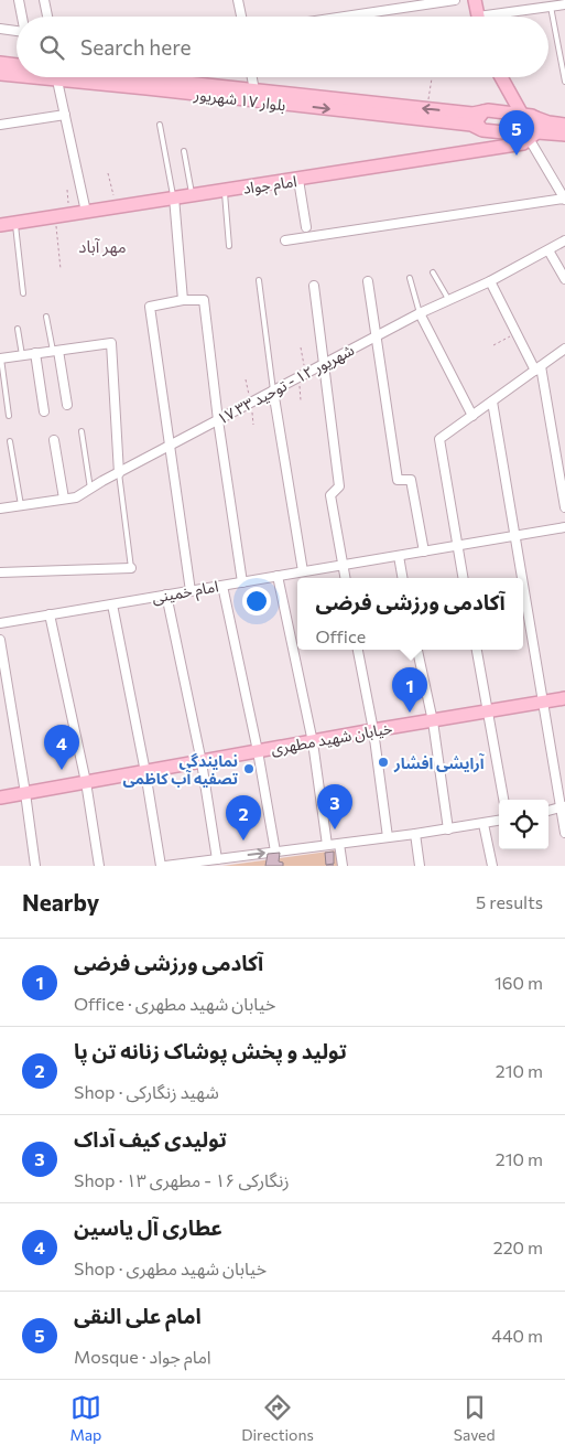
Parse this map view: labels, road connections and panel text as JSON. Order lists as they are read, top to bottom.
{
  "streets": {
    "main road": ["بلوار ۱۷ شهریور", "امام جواد", "خیابان شهید مطهری"],
    "street": ["۱۷ شهریور ۱۲ - توحید ۳۳", "امام خمینی"]
  },
  "crossings": [
    ["بلوار ۱۷ شهریور", "امام جواد"]
  ],
  "districts": ["مهر آباد"],
  "places": ["آرایشی افشار", "نمایندگی تصفیه آب کاظمی"],
  "page": {
    "search": "Search here",
    "pins": [
      "5",
      "1",
      "4",
      "3",
      "2"
    ],
    "popup": ["آکادمی ورزشی فرضی", "Office"],
    "heading": ["Nearby", "5 results"],
    "list": [
      {
        "mark": "1",
        "name": "آکادمی ورزشی فرضی",
        "note": "Office · خیابان شهید مطهری",
        "value": "160 m"
      },
      {
        "mark": "2",
        "name": "تولید و پخش پوشاک زنانه تن پا",
        "note": "Shop · شهید زنگارکی",
        "value": "210 m"
      },
      {
        "mark": "3",
        "name": "تولیدی کیف آداک",
        "note": "Shop · زنگارکی ۱۶ - مطهری ۱۳",
        "value": "210 m"
      },
      {
        "mark": "4",
        "name": "عطاری آل یاسین",
        "note": "Shop · خیابان شهید مطهری",
        "value": "220 m"
      },
      {
        "mark": "5",
        "name": "امام علی النقی",
        "note": "Mosque · امام جواد",
        "value": "440 m"
      }
    ],
    "nav": ["Map", "Directions", "Saved"]
  }
}
